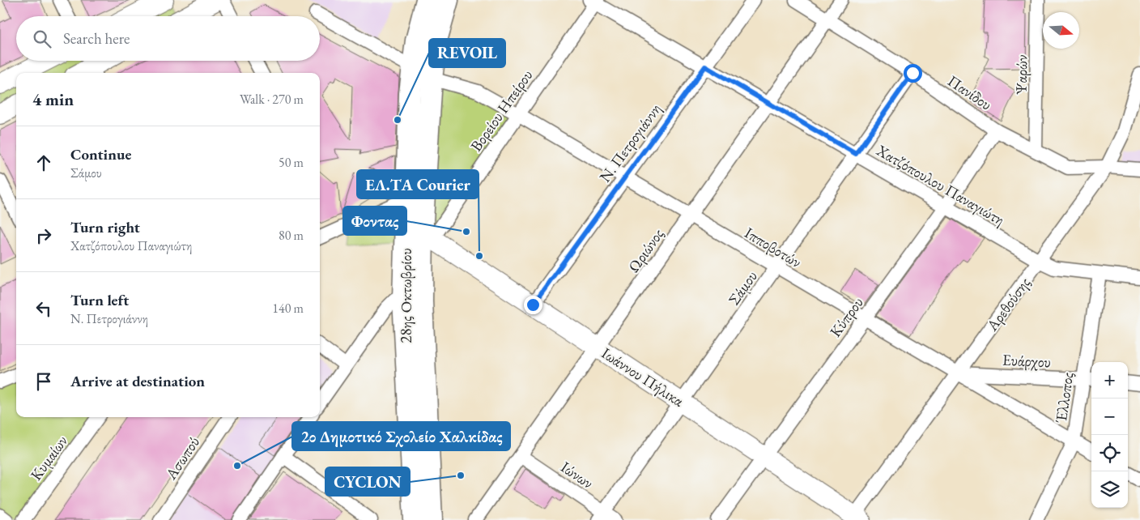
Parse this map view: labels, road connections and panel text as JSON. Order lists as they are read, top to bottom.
{
  "streets": {
    "main road": ["28ης Οκτωβρίου"],
    "street": [
      "Ψαρών",
      "Πανίδου",
      "Βορείου Ηπείρου",
      "Ν. Πετρογιάννη",
      "Χατζόπουλου Παναγιώτη",
      "Ιπποβοτών",
      "Ωριώνος",
      "Σάμου",
      "Αρεθούσης",
      "Κύπρου",
      "Ευάρχου",
      "Ιωάννου Πήλικα",
      "Έλλοπος",
      "Κυμαίων",
      "Ασωπού",
      "Ιώνων"
    ]
  },
  "crossings": [
    ["Ψαρών", "Πανίδου"],
    ["Πανίδου", "Ωριώνος"],
    ["Πανίδου", "Σάμου"],
    ["Πανίδου", "Αρεθούσης"],
    ["Πανίδου", "Κύπρου"],
    ["Βορείου Ηπείρου", "Χατζόπουλου Παναγιώτη"],
    ["Βορείου Ηπείρου", "Ιπποβοτών"],
    ["Βορείου Ηπείρου", "28ης Οκτωβρίου"],
    ["Βορείου Ηπείρου", "Ιωάννου Πήλικα"],
    ["Ν. Πετρογιάννη", "Χατζόπουλου Παναγιώτη"],
    ["Ν. Πετρογιάννη", "Ιπποβοτών"],
    ["Ν. Πετρογιάννη", "Ιωάννου Πήλικα"],
    ["Χατζόπουλου Παναγιώτη", "Ωριώνος"],
    ["Χατζόπουλου Παναγιώτη", "Σάμου"],
    ["Χατζόπουλου Παναγιώτη", "Αρεθούσης"],
    ["Χατζόπουλου Παναγιώτη", "Κύπρου"],
    ["Χατζόπουλου Παναγιώτη", "Έλλοπος"],
    ["Ιπποβοτών", "Ωριώνος"],
    ["Ιπποβοτών", "Σάμου"],
    ["Ιπποβοτών", "28ης Οκτωβρίου"],
    ["Ιπποβοτών", "Αρεθούσης"],
    ["Ιπποβοτών", "Κύπρου"],
    ["Ιπποβοτών", "Ευάρχου"],
    ["Ιπποβοτών", "Έλλοπος"],
    ["Ωριώνος", "Ιωάννου Πήλικα"],
    ["Ωριώνος", "Ιώνων"],
    ["Σάμου", "Ιωάννου Πήλικα"],
    ["Σάμου", "Ιώνων"],
    ["28ης Οκτωβρίου", "Ιωάννου Πήλικα"],
    ["Αρεθούσης", "Ευάρχου"],
    ["Αρεθούσης", "Ιωάννου Πήλικα"],
    ["Κύπρου", "Ιωάννου Πήλικα"],
    ["Ευάρχου", "Έλλοπος"]
  ],
  "places": [
    "REVOIL",
    "Φοντας",
    "ΕΛ.ΤΑ Courier",
    "2ο Δημοτικό Σχολείο Χαλκίδας",
    "CYCLON"
  ],
  "north": "right",
  "page": {
    "search": "Search here",
    "heading": ["4 min", "Walk · 270 m"],
    "list": [
      ["Continue", "Σάμου", "50 m"],
      ["Turn right", "Χατζόπουλου Παναγιώτη", "80 m"],
      ["Turn left", "Ν. Πετρογιάννη", "140 m"],
      "Arrive at destination"
    ],
    "map_buttons": ["+", "−"]
  }
}
